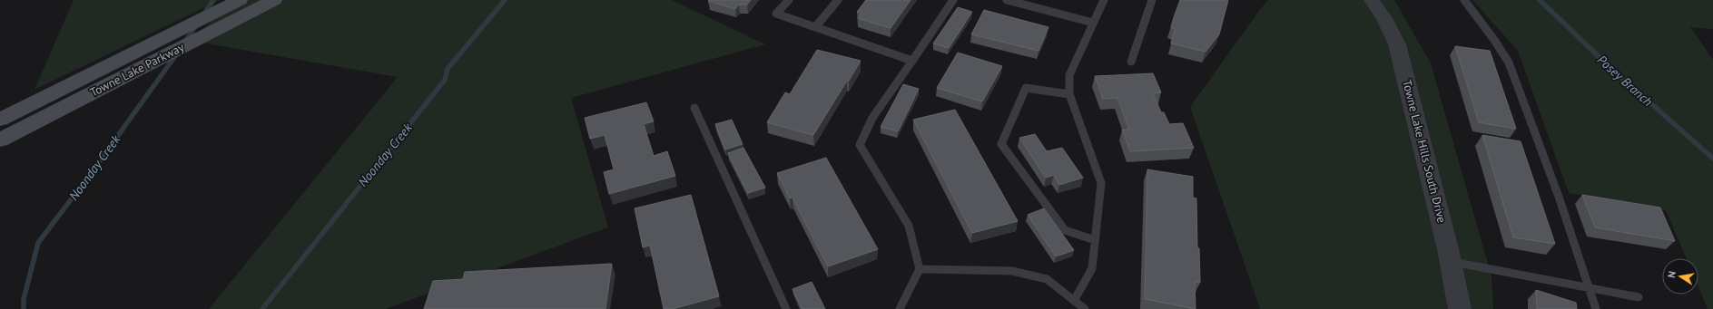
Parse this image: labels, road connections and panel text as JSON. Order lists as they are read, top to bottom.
{
  "streets": {
    "main road": ["Towne Lake Parkway"],
    "street": ["Towne Lake Hills South Drive"]
  },
  "water": ["Posey Branch", "Noonday Creek"],
  "north": "left"
}
